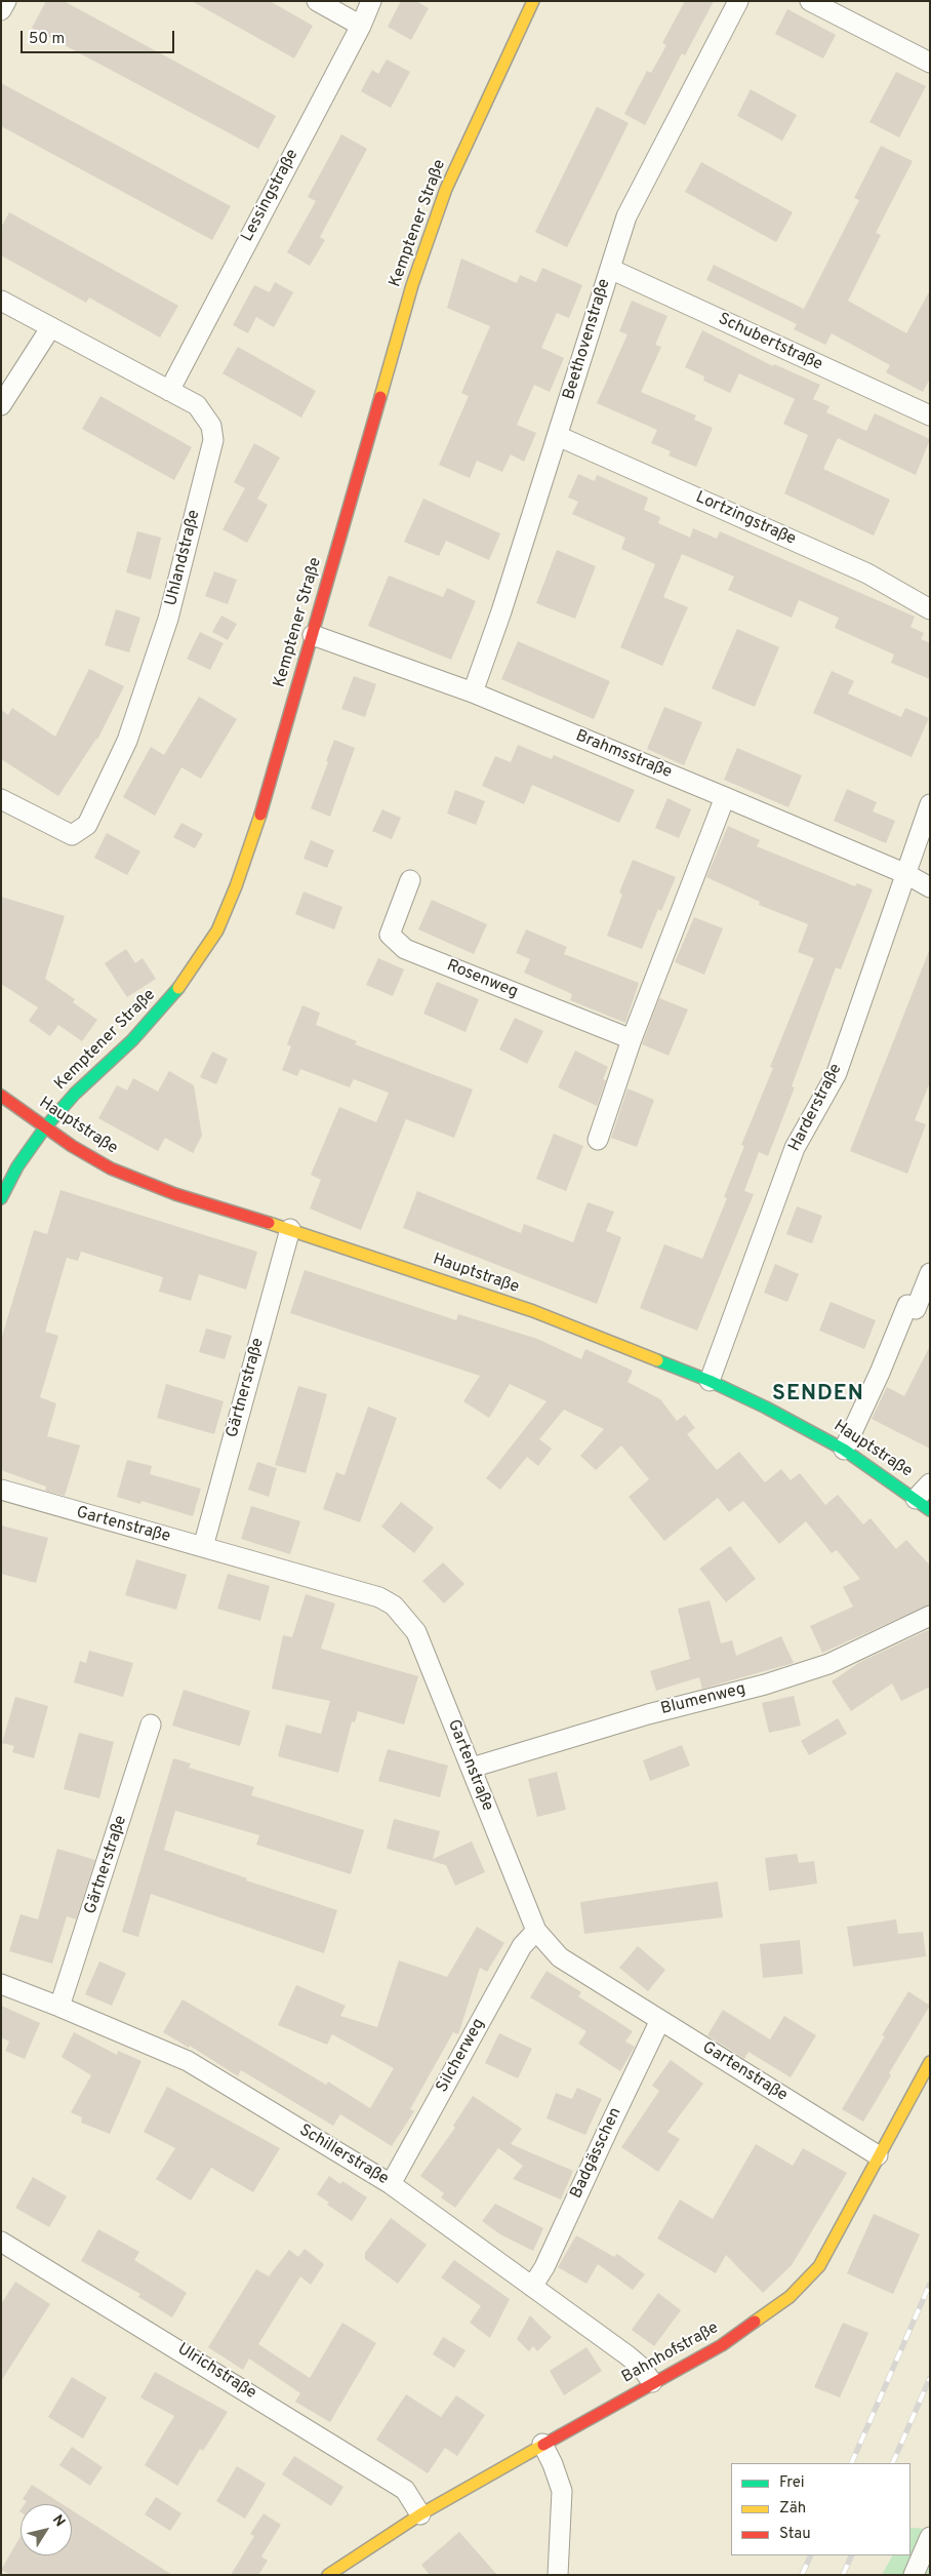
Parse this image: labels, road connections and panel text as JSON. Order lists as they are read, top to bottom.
{
  "streets": {
    "street": [
      "Lessingstraße",
      "Kemptener Straße",
      "Beethovenstraße",
      "Schubertstraße",
      "Lortzingstraße",
      "Uhlandstraße",
      "Brahmsstraße",
      "Rosenweg",
      "Harderstraße",
      "Hauptstraße",
      "Gärtnerstraße",
      "Gartenstraße",
      "Blumenweg",
      "Silcherweg",
      "Badgässchen",
      "Schillerstraße",
      "Bahnhofstraße",
      "Ulrichstraße"
    ]
  },
  "crossings": [
    ["Lessingstraße", "Uhlandstraße"],
    ["Kemptener Straße", "Brahmsstraße"],
    ["Kemptener Straße", "Hauptstraße"],
    ["Beethovenstraße", "Schubertstraße"],
    ["Beethovenstraße", "Lortzingstraße"],
    ["Beethovenstraße", "Brahmsstraße"],
    ["Brahmsstraße", "Harderstraße"],
    ["Harderstraße", "Hauptstraße"],
    ["Hauptstraße", "Gärtnerstraße"],
    ["Gärtnerstraße", "Gartenstraße"],
    ["Gärtnerstraße", "Schillerstraße"],
    ["Gartenstraße", "Blumenweg"],
    ["Gartenstraße", "Silcherweg"],
    ["Gartenstraße", "Badgässchen"],
    ["Gartenstraße", "Bahnhofstraße"],
    ["Silcherweg", "Schillerstraße"],
    ["Badgässchen", "Schillerstraße"],
    ["Schillerstraße", "Bahnhofstraße"],
    ["Bahnhofstraße", "Ulrichstraße"]
  ],
  "districts": ["SENDEN"],
  "legend": ["Frei", "Zäh", "Stau"],
  "scale_bar": "50 m",
  "north": "top right"
}
